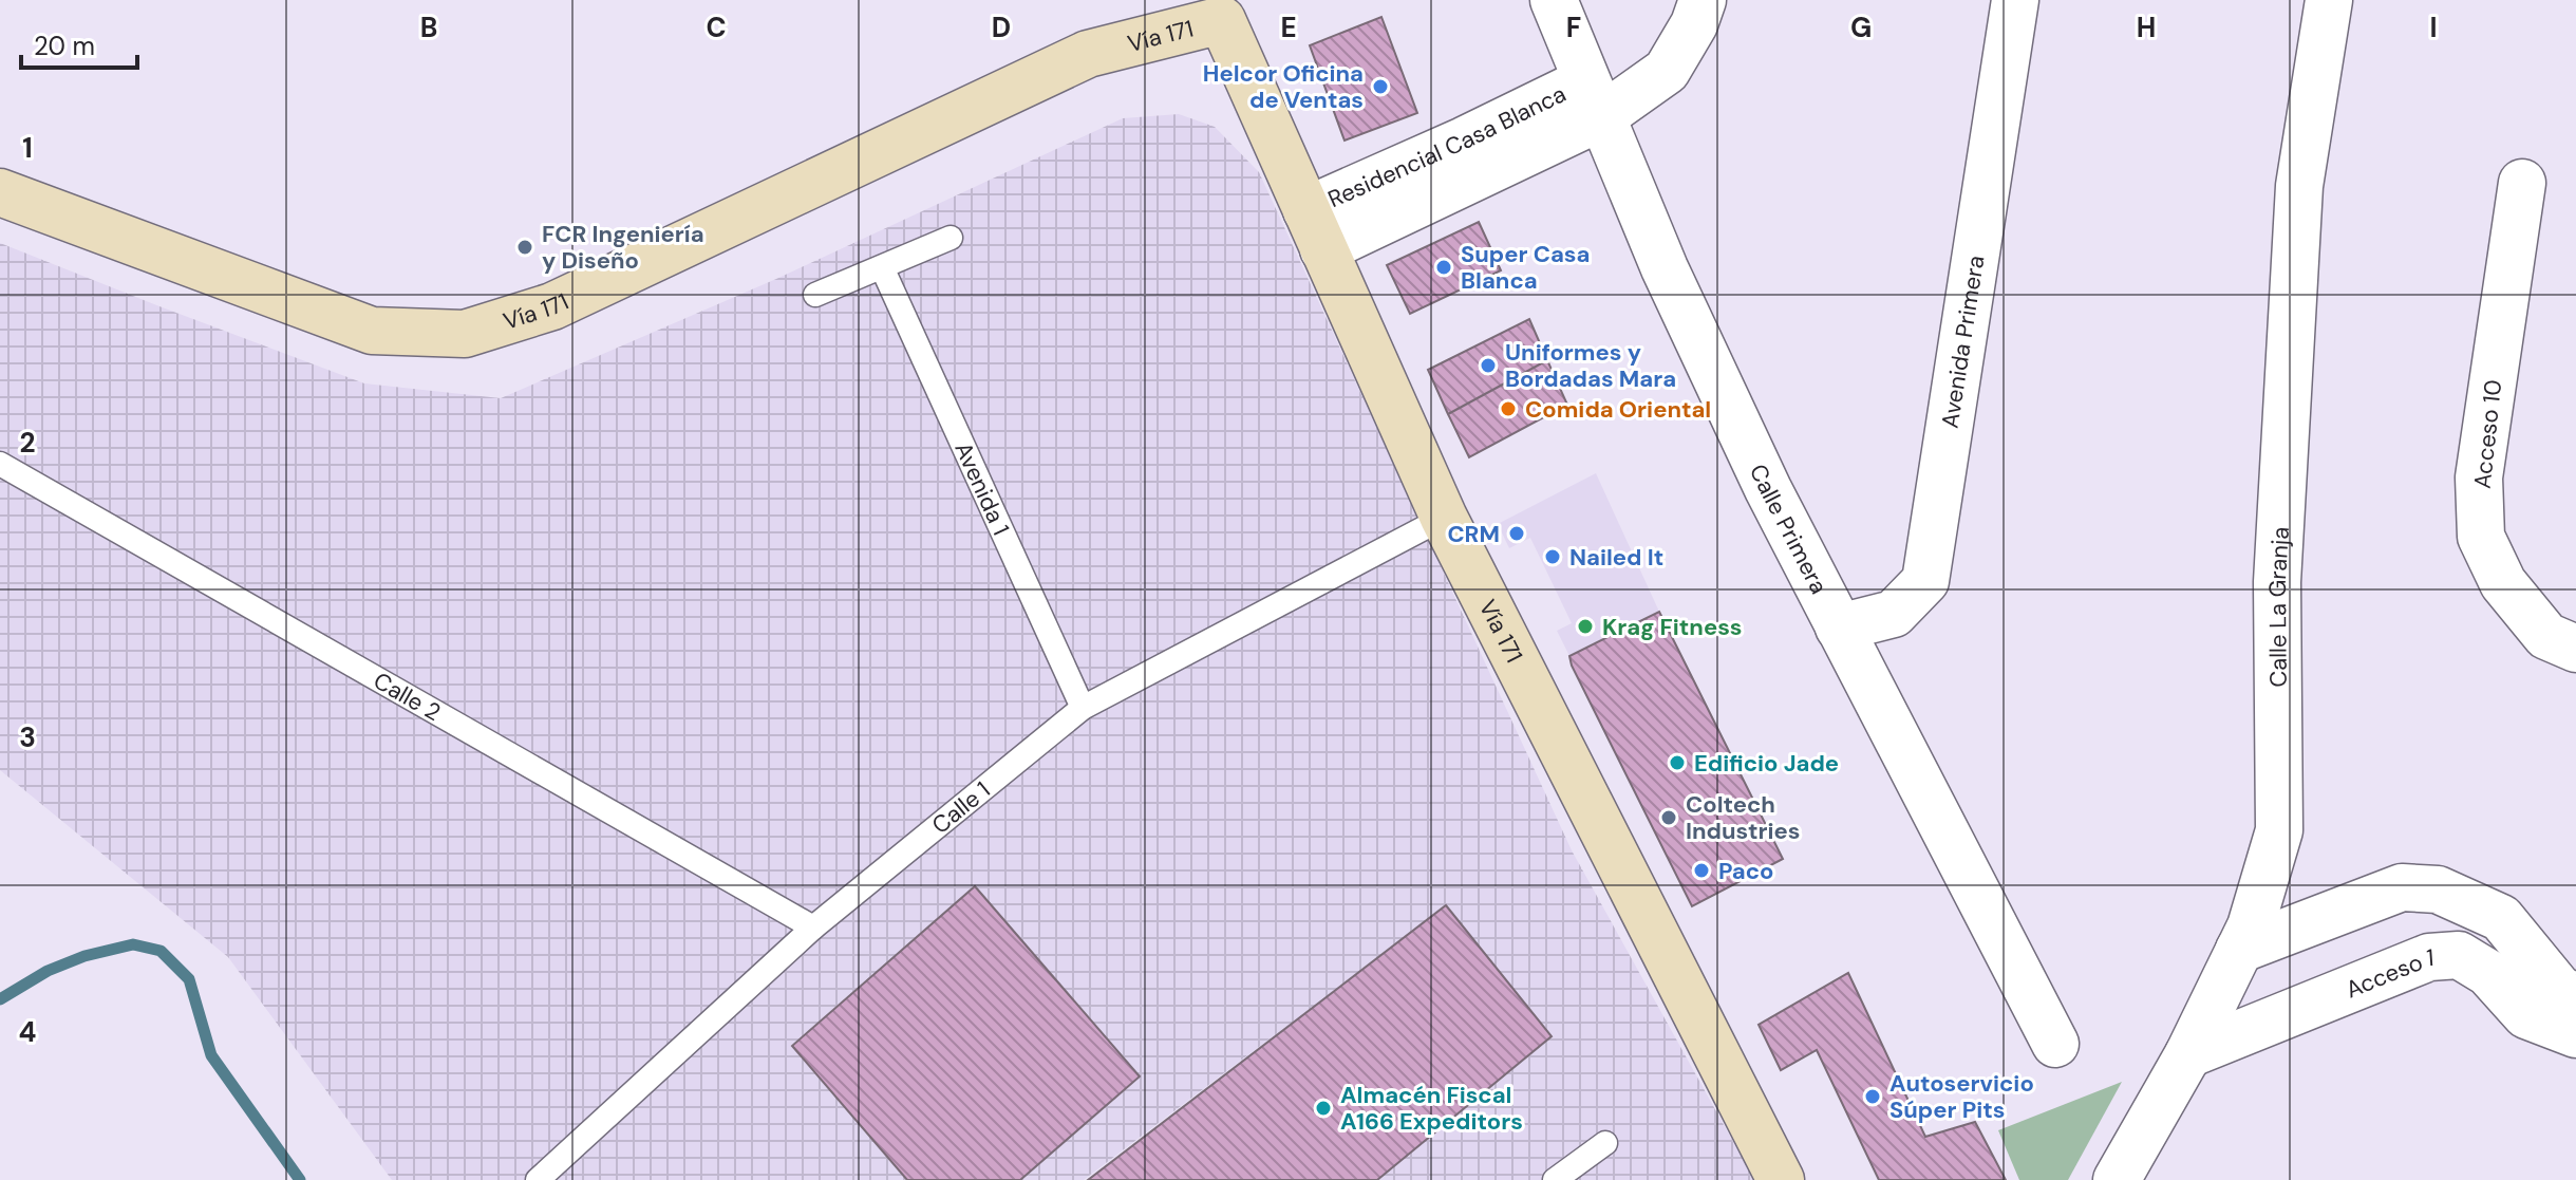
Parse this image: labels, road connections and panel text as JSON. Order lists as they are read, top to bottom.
{
  "streets": {
    "main road": ["Vía 171"],
    "street": [
      "Residencial Casa Blanca",
      "Avenida Primera",
      "Acceso 10",
      "Calle Primera",
      "Calle La Granja",
      "Acceso 1"
    ],
    "lane": ["Avenida 1", "Calle 2", "Calle 1"]
  },
  "crossings": [
    ["Vía 171", "Residencial Casa Blanca"],
    ["Vía 171", "Calle 1"],
    ["Residencial Casa Blanca", "Calle Primera"],
    ["Avenida Primera", "Calle Primera"],
    ["Avenida 1", "Calle 1"],
    ["Calle La Granja", "Acceso 1"],
    ["Calle 2", "Calle 1"]
  ],
  "places": [
    "Helcor Oficina de Ventas",
    "FCR Ingeniería y Diseño",
    "Super Casa Blanca",
    "Uniformes y Bordadas Mara",
    "Comida Oriental",
    "CRM",
    "Nailed It",
    "Krag Fitness",
    "Edificio Jade",
    "Coltech Industries",
    "Paco",
    "Autoservicio Súper Pits",
    "Almacén Fiscal A166 Expeditors"
  ],
  "scale_bar": "20 m",
  "grid": {
    "columns": [
      "B",
      "C",
      "D",
      "E",
      "F",
      "G",
      "H",
      "I"
    ],
    "rows": [
      "1",
      "2",
      "3",
      "4"
    ]
  }
}
